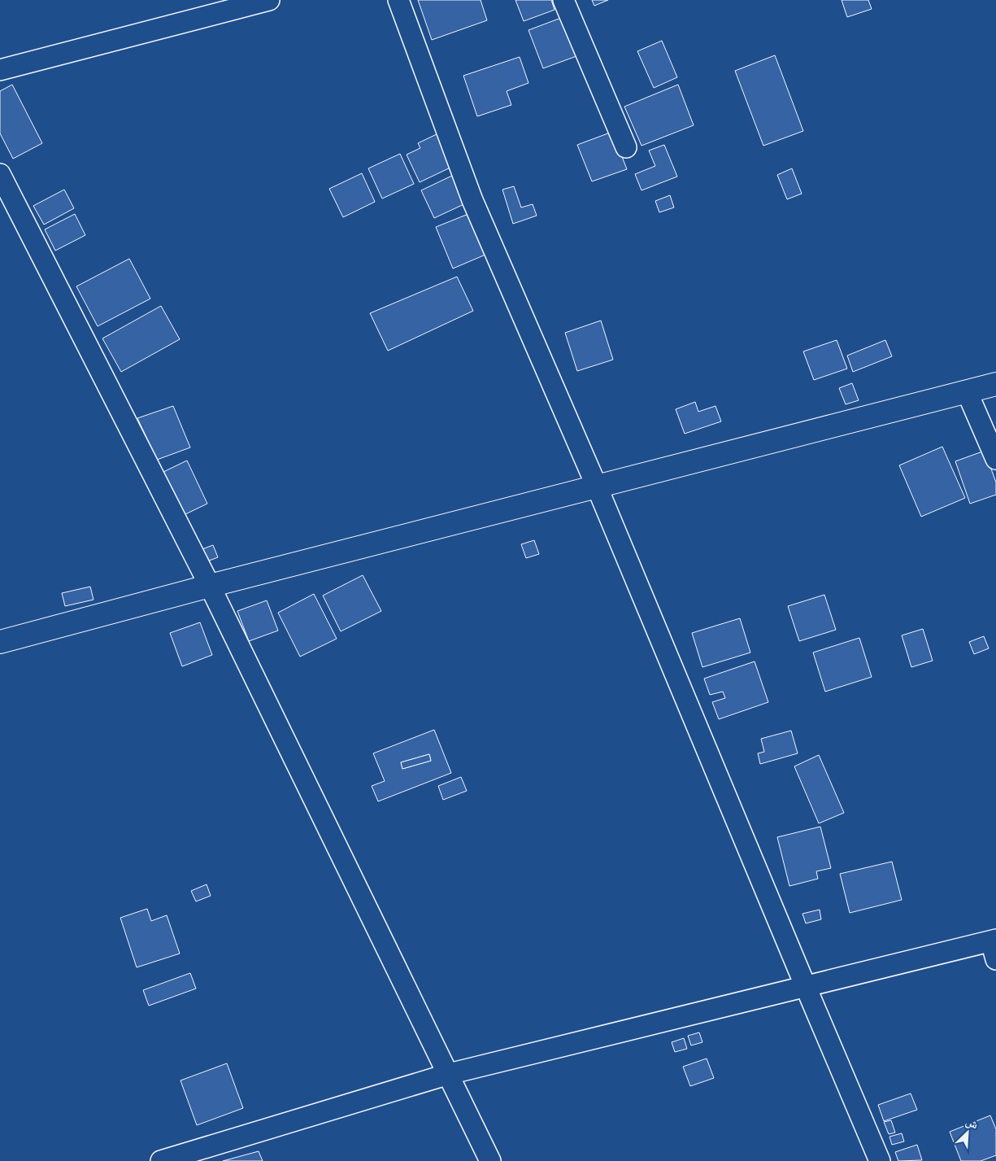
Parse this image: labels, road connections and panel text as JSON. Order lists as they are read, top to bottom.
{
  "north": "top right"
}
